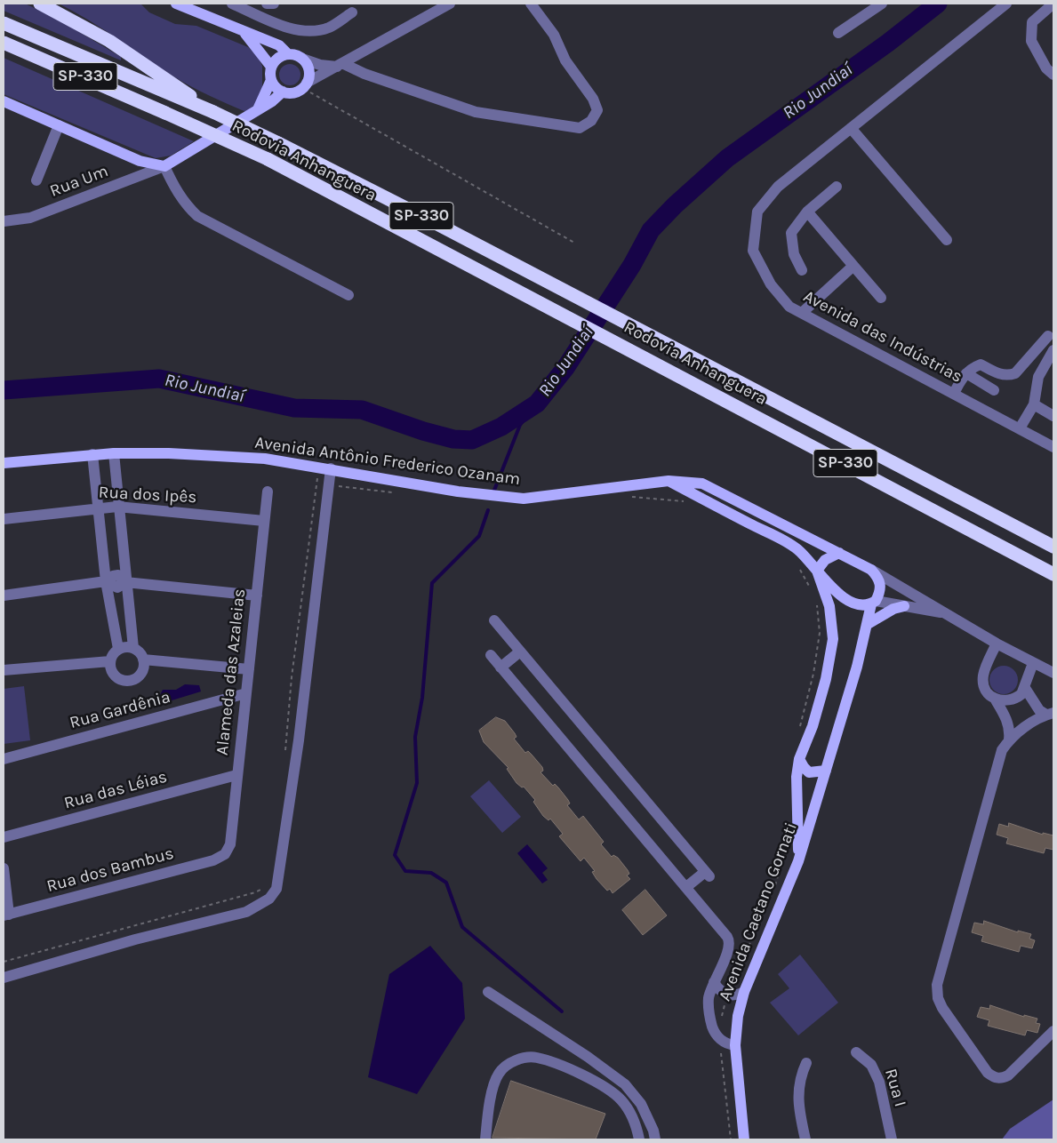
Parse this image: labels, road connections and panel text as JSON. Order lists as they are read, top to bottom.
{
  "streets": {
    "highway": ["SP-330", "Rodovia Anhanguera"],
    "main road": ["Avenida Antônio Frederico Ozanam", "Avenida Caetano Gornati"],
    "street": [
      "Rua Um",
      "Avenida das Indústrias",
      "Rua dos Ipês",
      "Alameda das Azaleias",
      "Rua Gardênia",
      "Rua das Léias",
      "Rua dos Bambus",
      "Rua I"
    ]
  },
  "crossings": [
    ["Avenida Antônio Frederico Ozanam", "Avenida Caetano Gornati"],
    ["Rua dos Ipês", "Alameda das Azaleias"],
    ["Alameda das Azaleias", "Rua Gardênia"],
    ["Alameda das Azaleias", "Rua das Léias"],
    ["Alameda das Azaleias", "Rua dos Bambus"]
  ],
  "water": ["Rio Jundiaí"]
}
